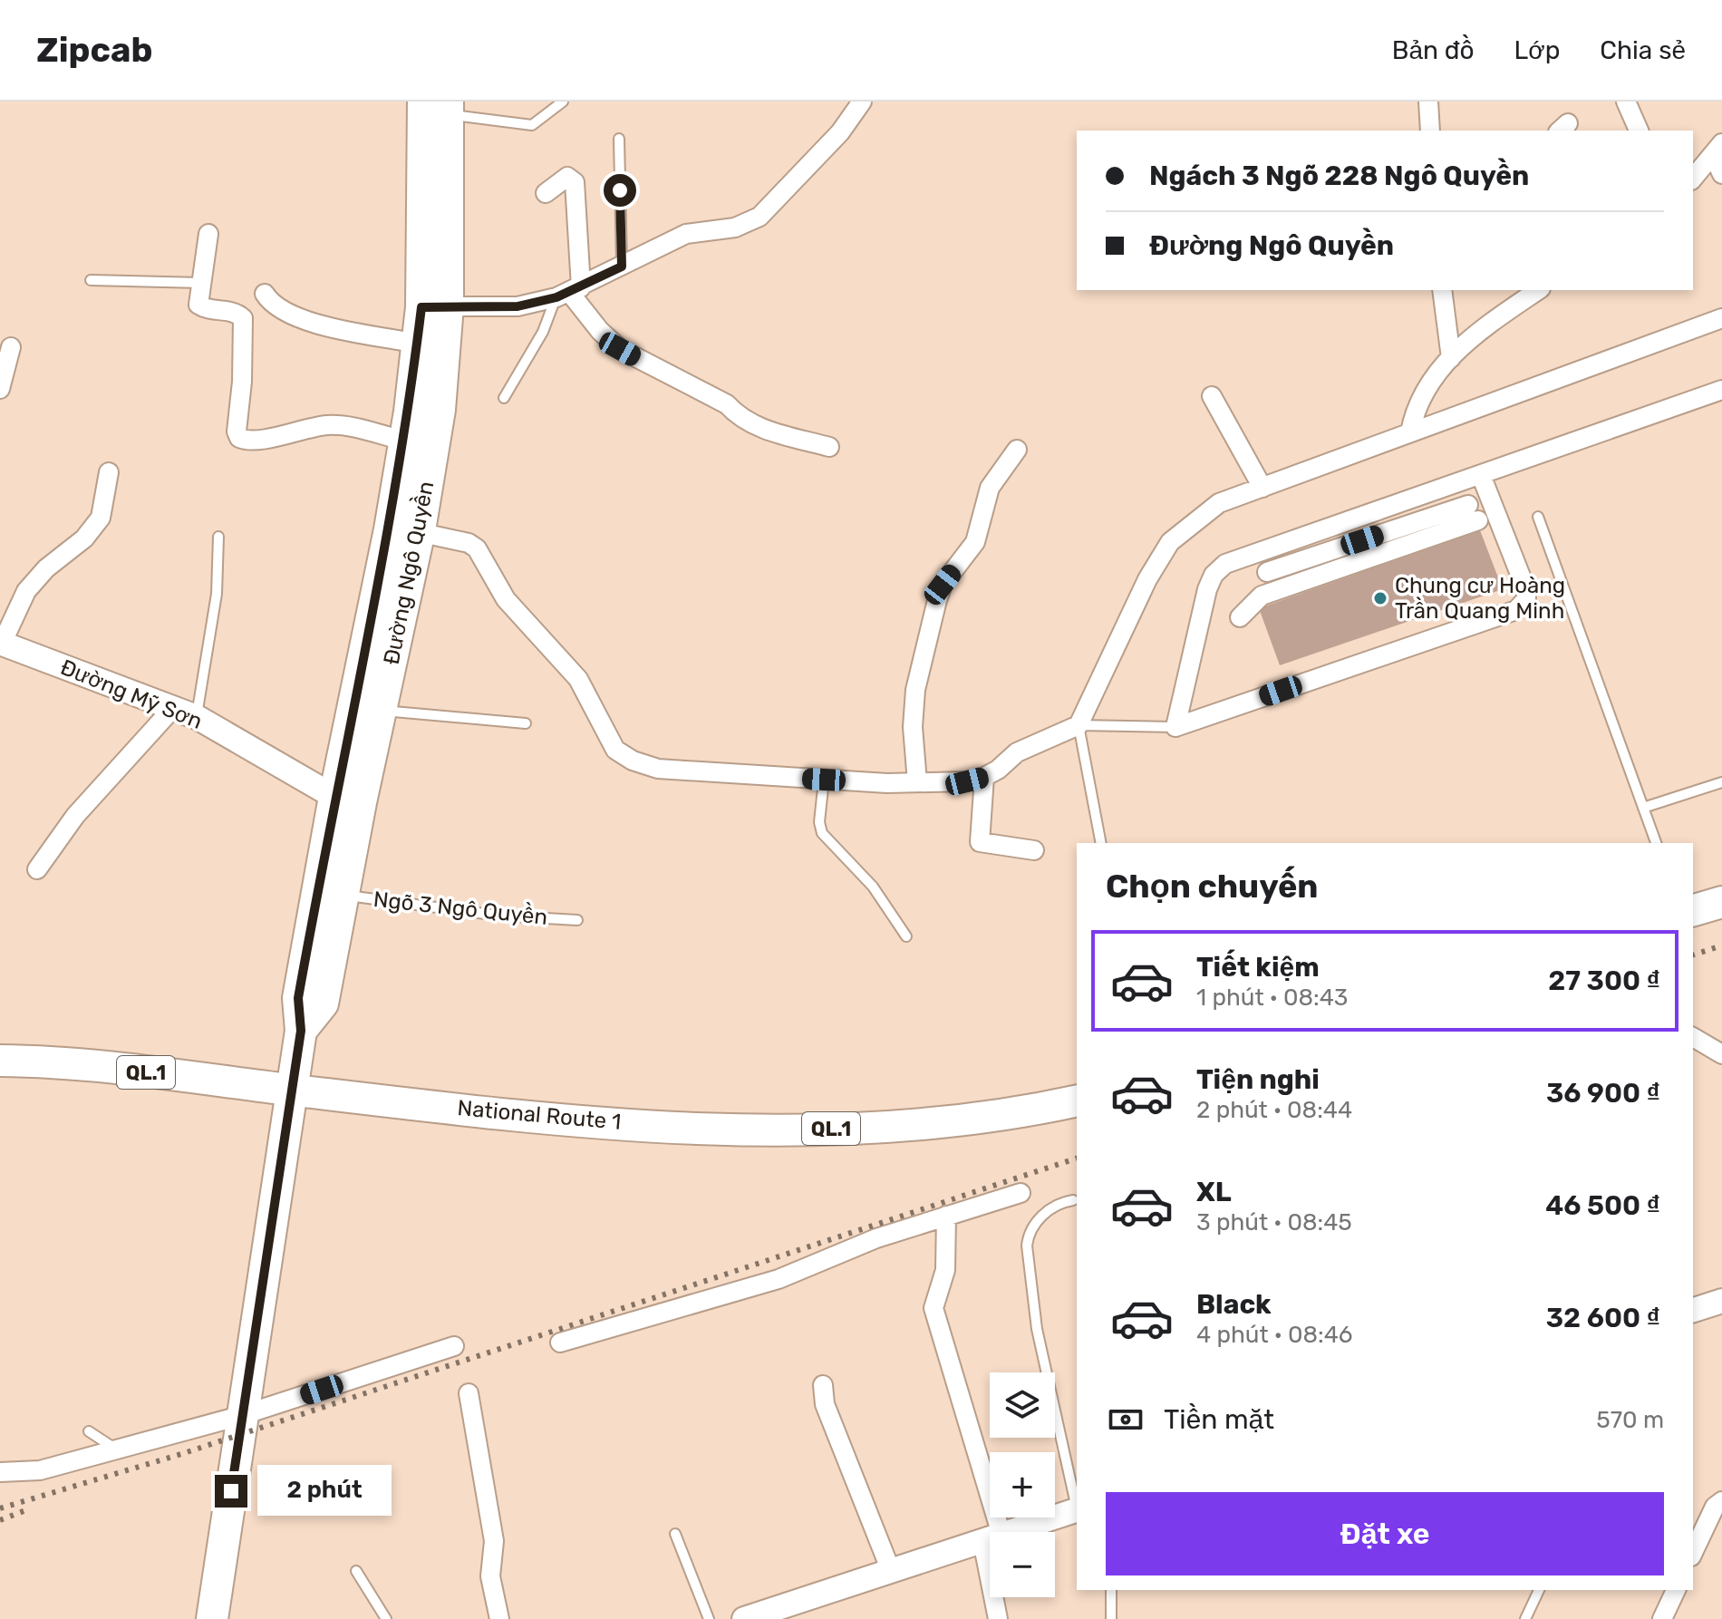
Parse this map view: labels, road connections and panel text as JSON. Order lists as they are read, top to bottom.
{
  "streets": {
    "main road": ["Đường Ngô Quyền", "QL.1", "National Route 1"],
    "street": ["Đường Mỹ Sơn"],
    "lane": ["Ngõ 3 Ngô Quyền"]
  },
  "crossings": [
    ["Đường Ngô Quyền", "Đường Mỹ Sơn"],
    ["Đường Ngô Quyền", "Ngõ 3 Ngô Quyền"],
    ["Đường Ngô Quyền", "National Route 1"]
  ],
  "places": ["Chung cư Hoàng Trần Quang Minh"],
  "page": {
    "header": "Zipcab",
    "nav": ["Bản đồ", "Lớp", "Chia sẻ"],
    "banner": ["Ngách 3 Ngõ 228 Ngô Quyền", "Đường Ngô Quyền"],
    "heading": "Chọn chuyến",
    "list": [
      {
        "name": "Tiết kiệm",
        "note": "1 phút · 08:43",
        "value": "27 300 ₫"
      },
      {
        "name": "Tiện nghi",
        "note": "2 phút · 08:44",
        "value": "36 900 ₫"
      },
      {
        "name": "XL",
        "note": "3 phút · 08:45",
        "value": "46 500 ₫"
      },
      {
        "name": "Black",
        "note": "4 phút · 08:46",
        "value": "32 600 ₫"
      }
    ],
    "map_buttons": ["+", "−"],
    "pay": ["Tiền mặt", "570 m"],
    "bubble": "2 phút",
    "buttons": "Đặt xe"
  }
}
